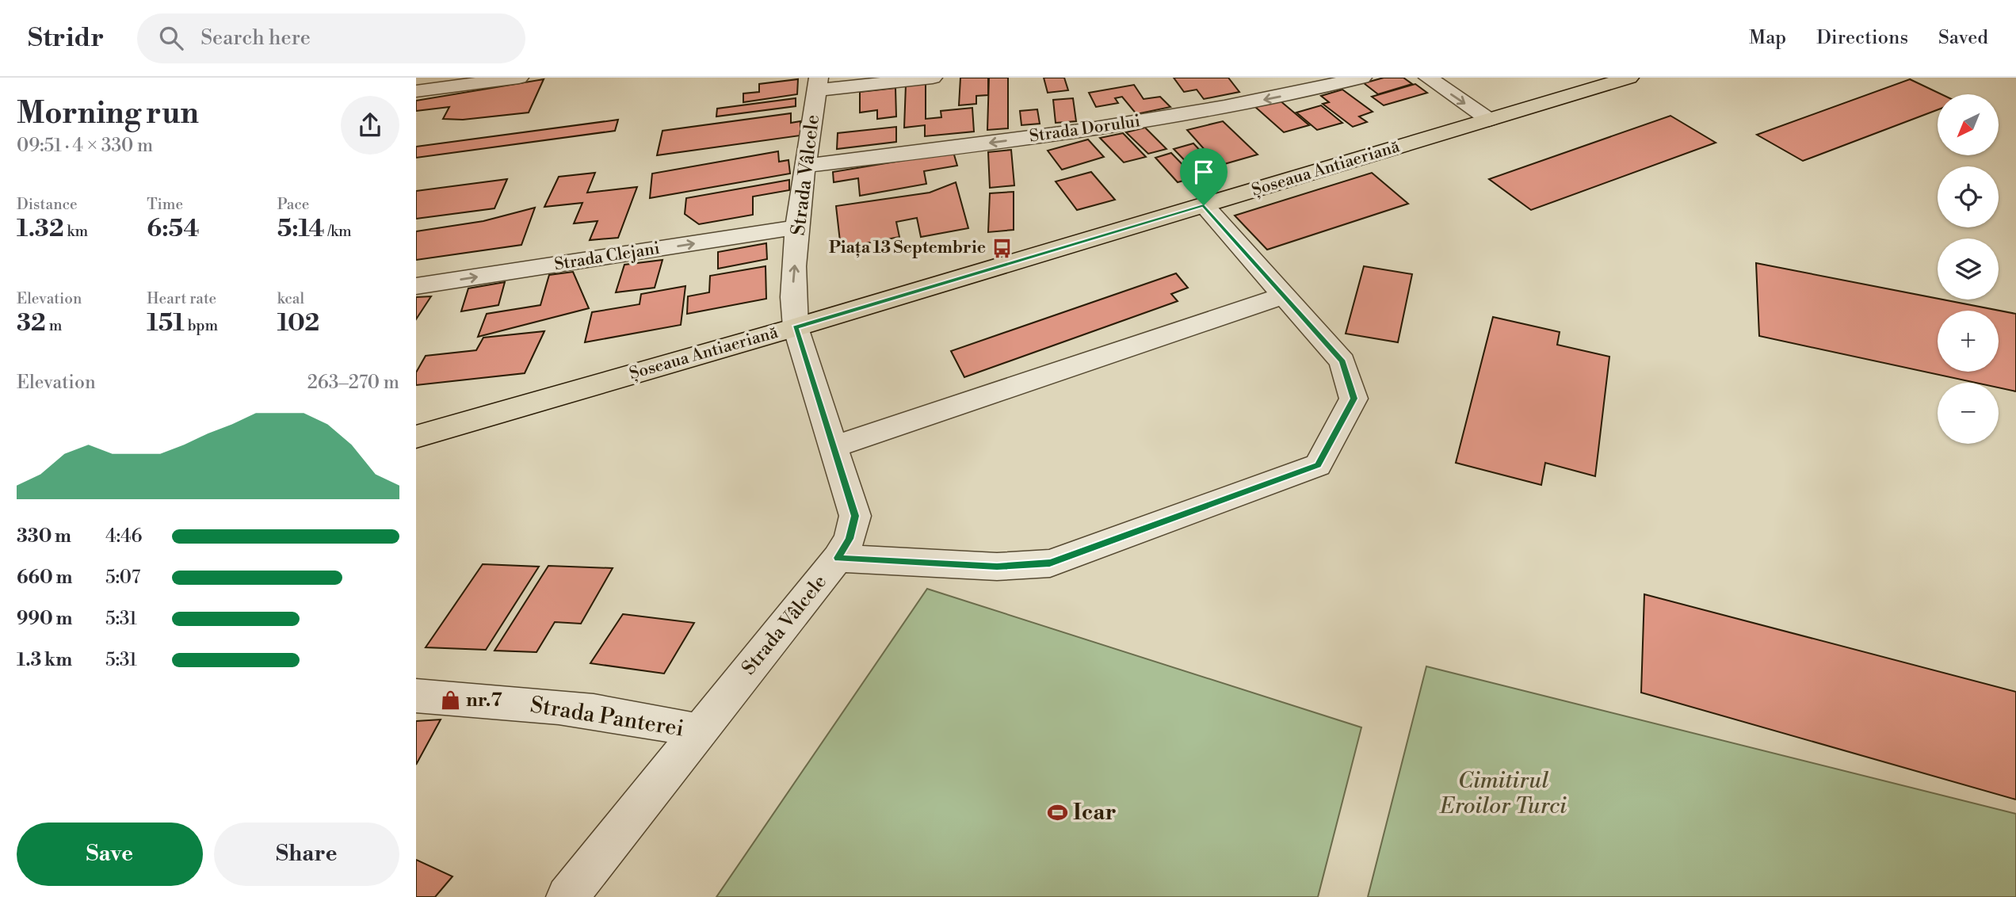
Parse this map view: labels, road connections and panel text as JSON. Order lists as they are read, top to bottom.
{
  "streets": {
    "main road": ["Șoseaua Antiaeriană"],
    "street": [
      "Strada Dorului",
      "Strada Vâlcele",
      "Strada Clejani",
      "Strada Panterei"
    ]
  },
  "crossings": [
    ["Strada Dorului", "Strada Vâlcele"],
    ["Șoseaua Antiaeriană", "Strada Vâlcele"],
    ["Strada Vâlcele", "Strada Clejani"],
    ["Strada Vâlcele", "Strada Panterei"]
  ],
  "one_way": ["Strada Clejani"],
  "parks": ["Cimitirul Eroilor Turci"],
  "places": {
    "bus stop": ["Piața 13 Septembrie"],
    "shop": ["nr.7"],
    "sports": ["Icar"]
  },
  "north": "bottom left",
  "page": {
    "header": "Stridr",
    "search": "Search here",
    "nav": ["Map", "Directions", "Saved"],
    "heading": ["Morning run", "09:51 · 4 × 330 m"],
    "map_buttons": ["+", "−"],
    "stats": [
      ["Distance", "1.32 km"],
      ["Time", "6:54"],
      ["Pace", "5:14 /km"],
      ["Elevation", "32 m"],
      ["Heart rate", "151 bpm"],
      ["kcal", "102"]
    ],
    "chart": ["Elevation", "263–270 m"],
    "list": [
      {
        "name": "330 m",
        "note": "4:46"
      },
      {
        "name": "660 m",
        "note": "5:07"
      },
      {
        "name": "990 m",
        "note": "5:31"
      },
      {
        "name": "1.3 km",
        "note": "5:31"
      }
    ],
    "buttons": ["Save", "Share"]
  }
}
